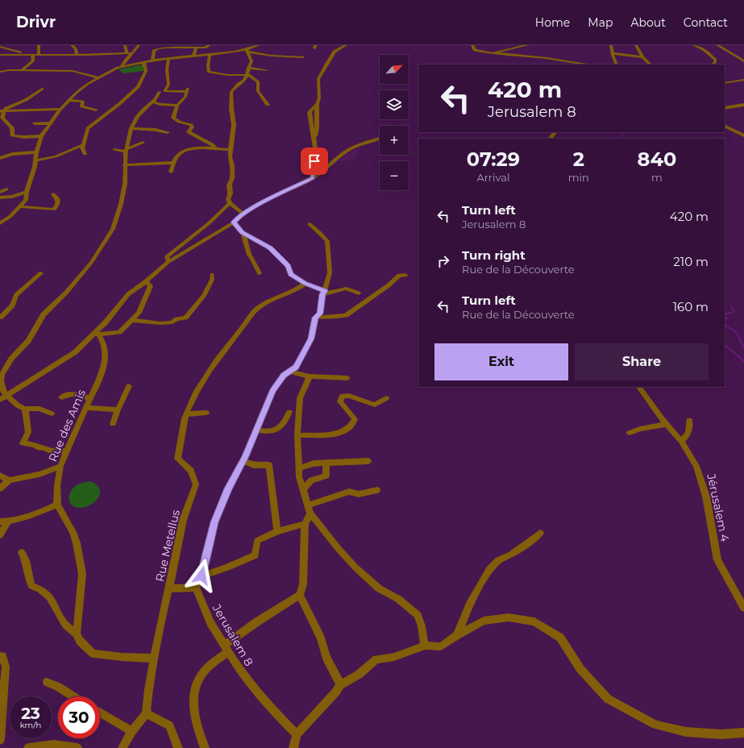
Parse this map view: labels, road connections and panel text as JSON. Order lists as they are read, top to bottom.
{
  "streets": {
    "street": [
      "Rue des Amis",
      "Jérusalem 4",
      "Rue Metellus",
      "Jerusalem 8"
    ]
  },
  "north": "top right",
  "page": {
    "header": "Drivr",
    "nav": [
      "Home",
      "Map",
      "About",
      "Contact"
    ],
    "map_buttons": ["+", "−"],
    "turn": ["420 m", "Jerusalem 8"],
    "eta": [
      "07:29",
      "Arrival",
      "2",
      "min",
      "840",
      "m"
    ],
    "list": [
      {
        "name": "Turn left",
        "note": "Jerusalem 8",
        "value": "420 m"
      },
      {
        "name": "Turn right",
        "note": "Rue de la Découverte",
        "value": "210 m"
      },
      {
        "name": "Turn left",
        "note": "Rue de la Découverte",
        "value": "160 m"
      }
    ],
    "buttons": ["Exit", "Share"],
    "speed": "23 km/h",
    "limit": "30"
  }
}
